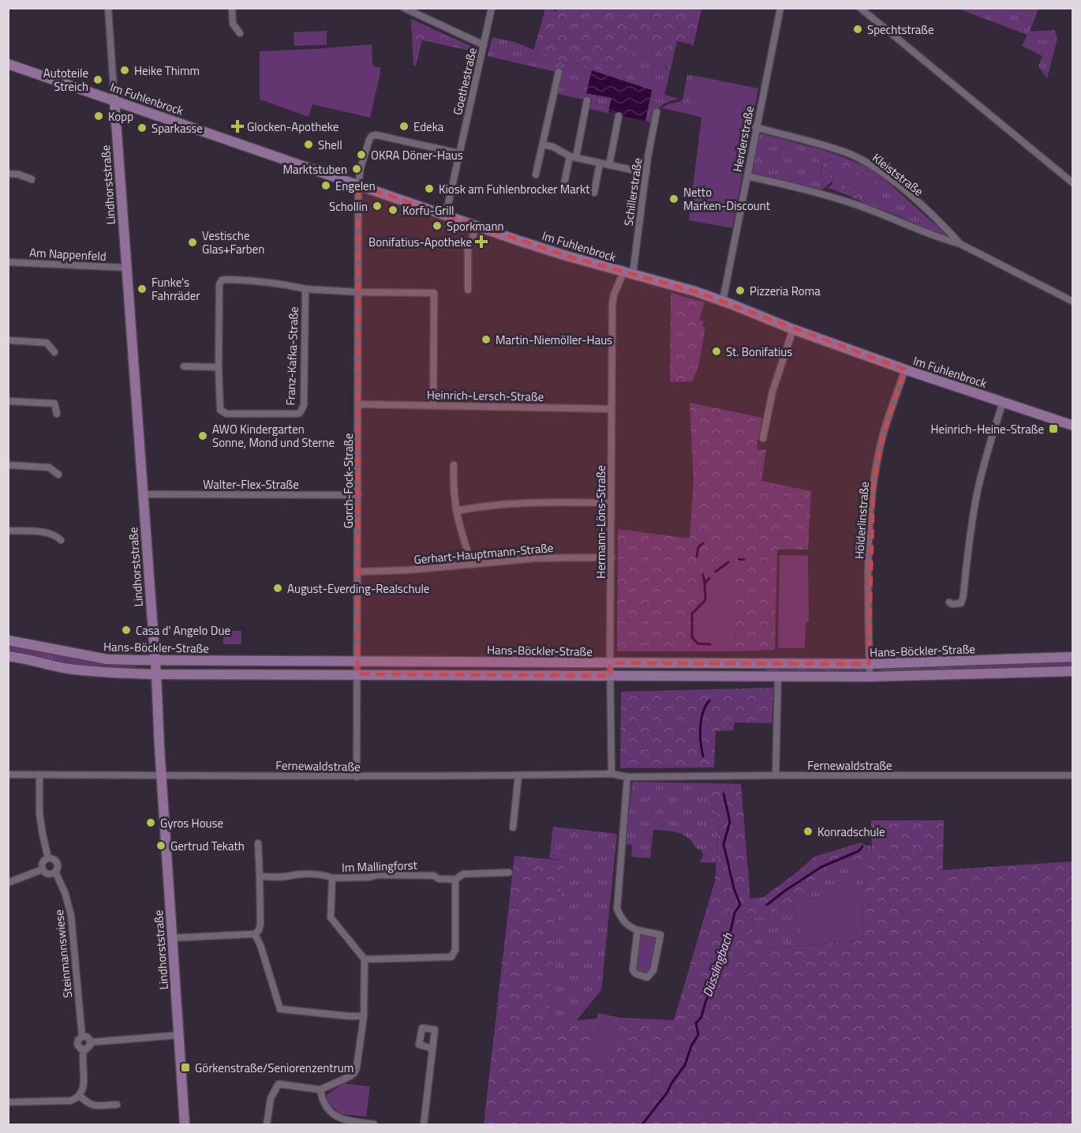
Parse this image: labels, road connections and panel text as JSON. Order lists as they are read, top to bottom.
{
  "streets": {
    "street": [
      "Goethestraße",
      "Im Fuhlenbrock",
      "Herderstraße",
      "Kleiststraße",
      "Lindhorststraße",
      "Schillerstraße",
      "Am Nappenfeld",
      "Franz-Kafka-Straße",
      "Heinrich-Lersch-Straße",
      "Gorch-Fock-Straße",
      "Walter-Flex-Straße",
      "Hölderlinstraße",
      "Hermann-Löns-Straße",
      "Gerhart-Hauptmann-Straße",
      "Hans-Böckler-Straße",
      "Fernewaldstraße",
      "Im Mallingforst",
      "Steinmannswiese"
    ]
  },
  "crossings": [
    ["Goethestraße", "Im Fuhlenbrock"],
    ["Im Fuhlenbrock", "Herderstraße"],
    ["Im Fuhlenbrock", "Lindhorststraße"],
    ["Im Fuhlenbrock", "Schillerstraße"],
    ["Im Fuhlenbrock", "Gorch-Fock-Straße"],
    ["Im Fuhlenbrock", "Hölderlinstraße"],
    ["Im Fuhlenbrock", "Hermann-Löns-Straße"],
    ["Herderstraße", "Kleiststraße"],
    ["Lindhorststraße", "Am Nappenfeld"],
    ["Lindhorststraße", "Walter-Flex-Straße"],
    ["Lindhorststraße", "Hans-Böckler-Straße"],
    ["Lindhorststraße", "Fernewaldstraße"],
    ["Schillerstraße", "Hermann-Löns-Straße"],
    ["Franz-Kafka-Straße", "Heinrich-Lersch-Straße"],
    ["Franz-Kafka-Straße", "Gorch-Fock-Straße"],
    ["Heinrich-Lersch-Straße", "Gorch-Fock-Straße"],
    ["Heinrich-Lersch-Straße", "Hermann-Löns-Straße"],
    ["Gorch-Fock-Straße", "Walter-Flex-Straße"],
    ["Gorch-Fock-Straße", "Gerhart-Hauptmann-Straße"],
    ["Gorch-Fock-Straße", "Hans-Böckler-Straße"],
    ["Gorch-Fock-Straße", "Fernewaldstraße"],
    ["Hölderlinstraße", "Hans-Böckler-Straße"],
    ["Hermann-Löns-Straße", "Gerhart-Hauptmann-Straße"],
    ["Hermann-Löns-Straße", "Hans-Böckler-Straße"],
    ["Hermann-Löns-Straße", "Fernewaldstraße"],
    ["Fernewaldstraße", "Steinmannswiese"]
  ],
  "water": ["Düsslingbach"],
  "places": {
    "other": [
      "Spechtstraße",
      "Heike Thimm",
      "Autoteile Streich",
      "Kopp",
      "Edeka",
      "Sparkasse",
      "Shell",
      "OKRA Döner-Haus",
      "Marktstuben",
      "Engelen",
      "Kiosk am Fuhlenbrocker Markt",
      "Netto Marken-Discount",
      "Schollin",
      "Korfu-Grill",
      "Sporkmann",
      "Vestische Glas+Farben",
      "Funke's Fahrräder",
      "Pizzeria Roma",
      "Martin-Niemöller-Haus",
      "St. Bonifatius",
      "AWO Kindergarten Sonne, Mond und Sterne",
      "August-Everding-Realschule",
      "Casa d' Angelo Due",
      "Gyros House",
      "Konradschule",
      "Gertrud Tekath"
    ],
    "health": ["Glocken-Apotheke", "Bonifatius-Apotheke"],
    "transit": ["Heinrich-Heine-Straße", "Görkenstraße/Seniorenzentrum"]
  }
}
